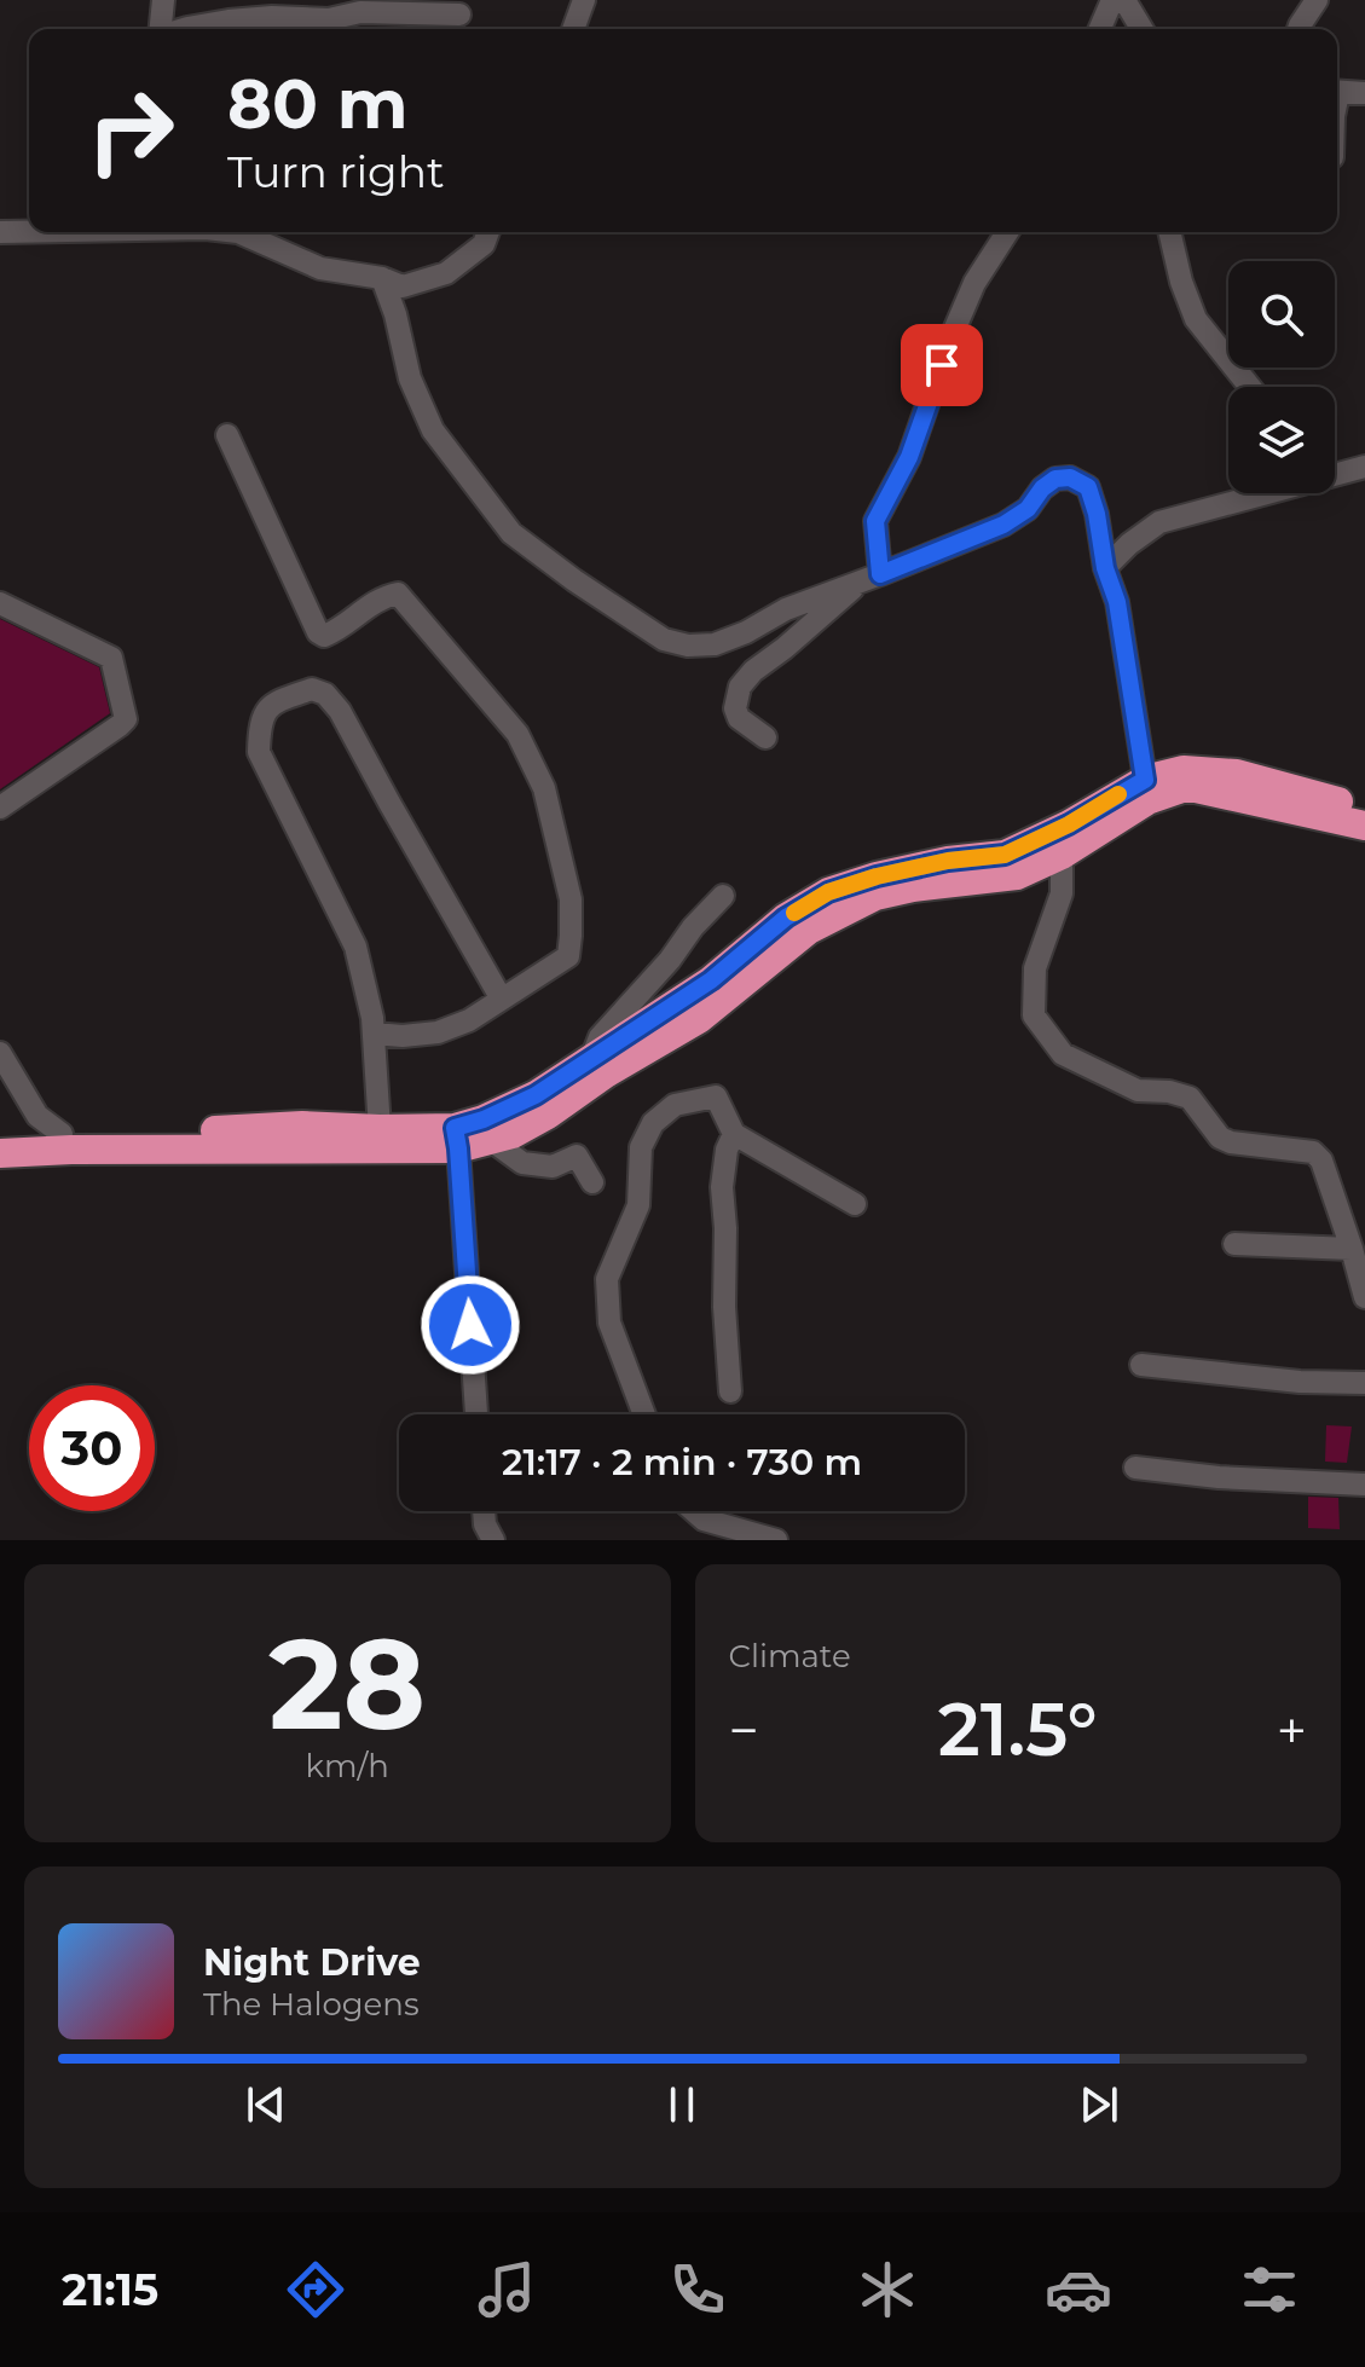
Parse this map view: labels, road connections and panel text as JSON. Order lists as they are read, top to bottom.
{
  "page": {
    "turn": ["80 m", "Turn right"],
    "limit": "30",
    "trip": "21:17 · 2 min · 730 m",
    "tile": [
      ["28", "km/h"],
      "Climate"
    ],
    "heat": ["−", "21.5°", "+"],
    "song": ["Night Drive", "The Halogens"],
    "tabs": "21:15"
  }
}
